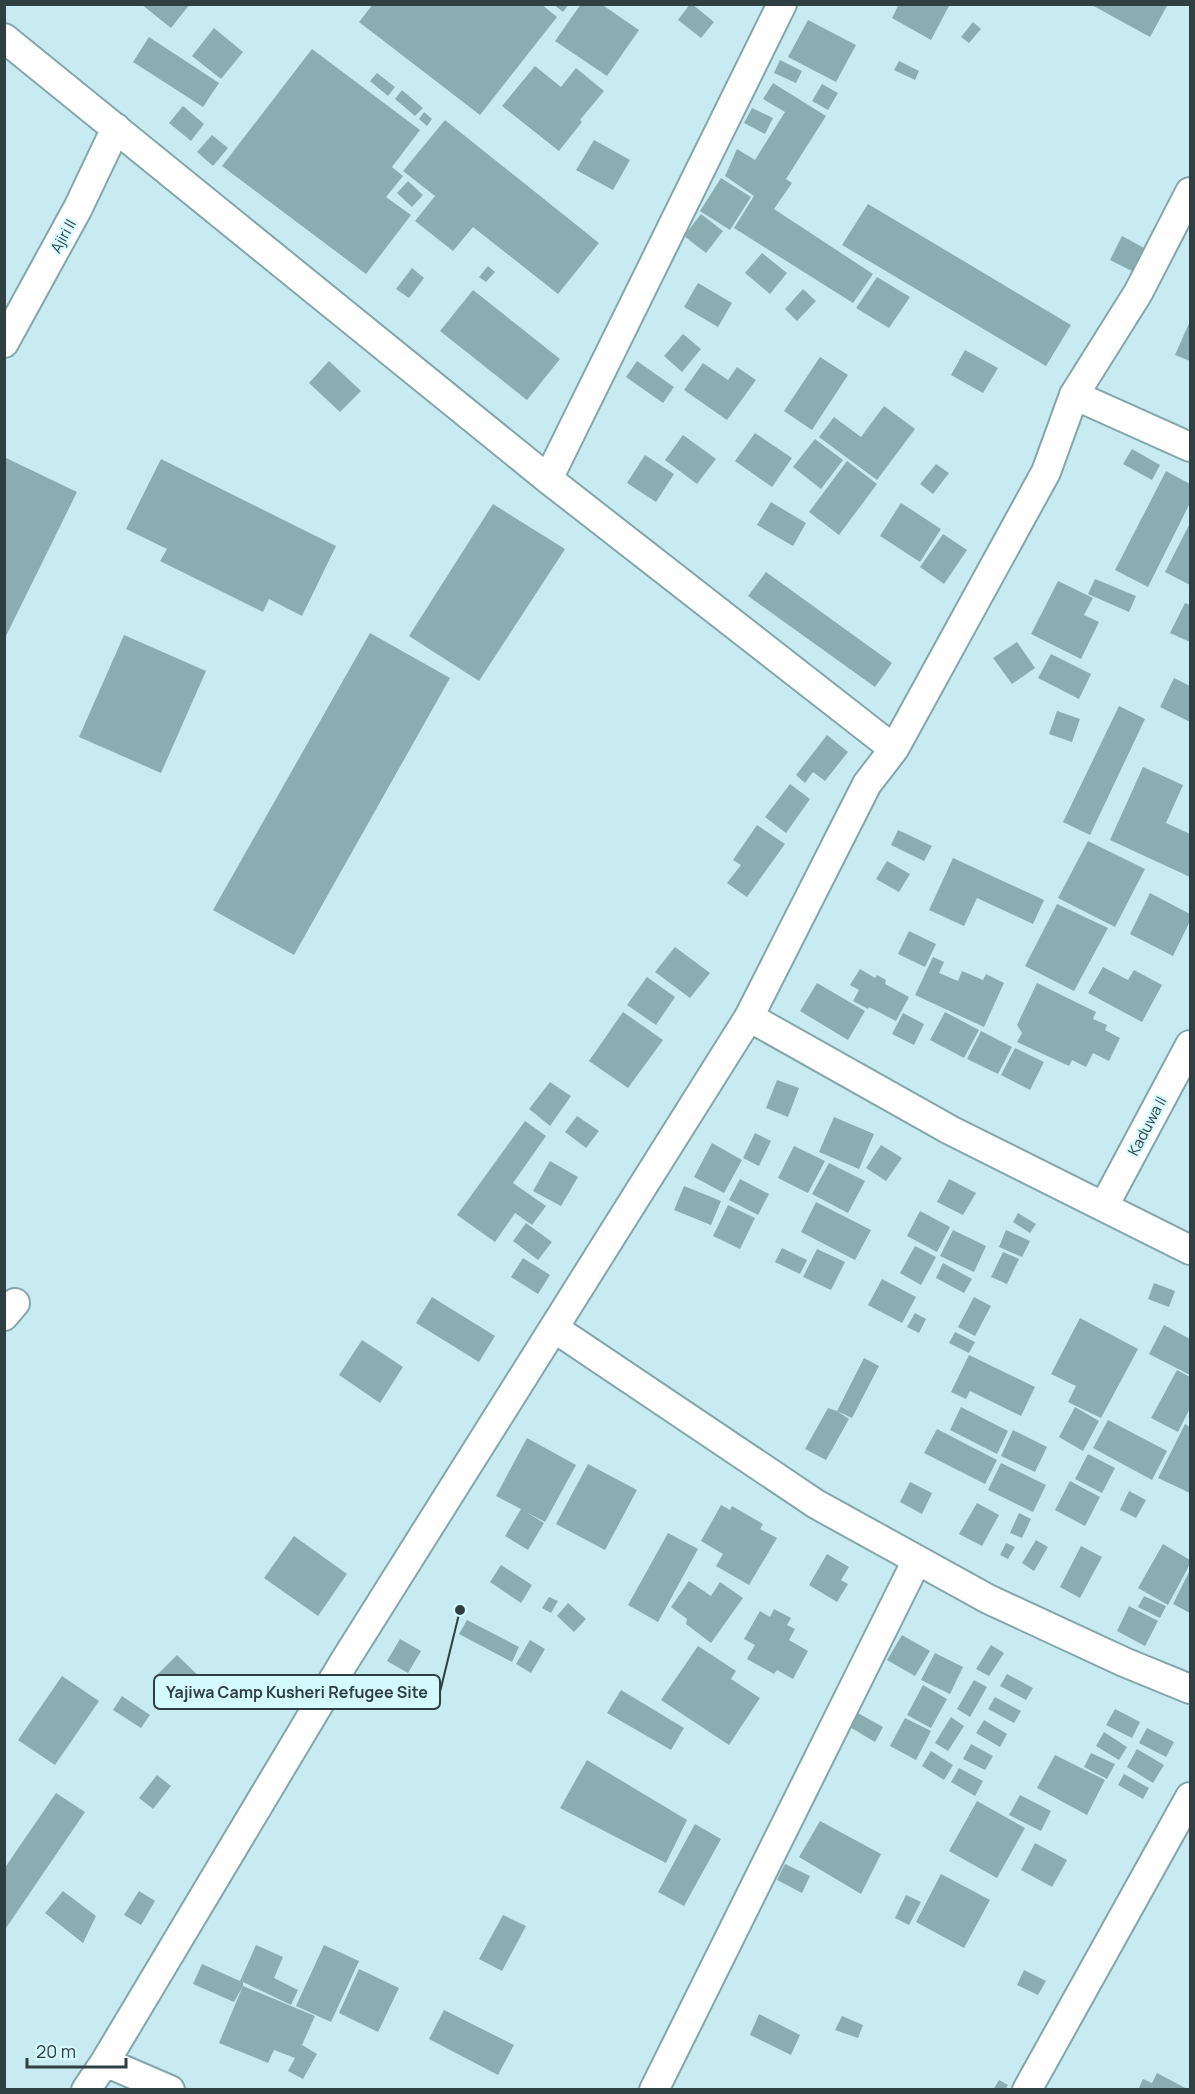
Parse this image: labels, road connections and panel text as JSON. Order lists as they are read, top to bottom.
{
  "streets": {
    "street": ["Ajiri II", "Kaduwa II"]
  },
  "places": ["Yajiwa Camp Kusheri Refugee Site"],
  "scale_bar": "20 m"
}
